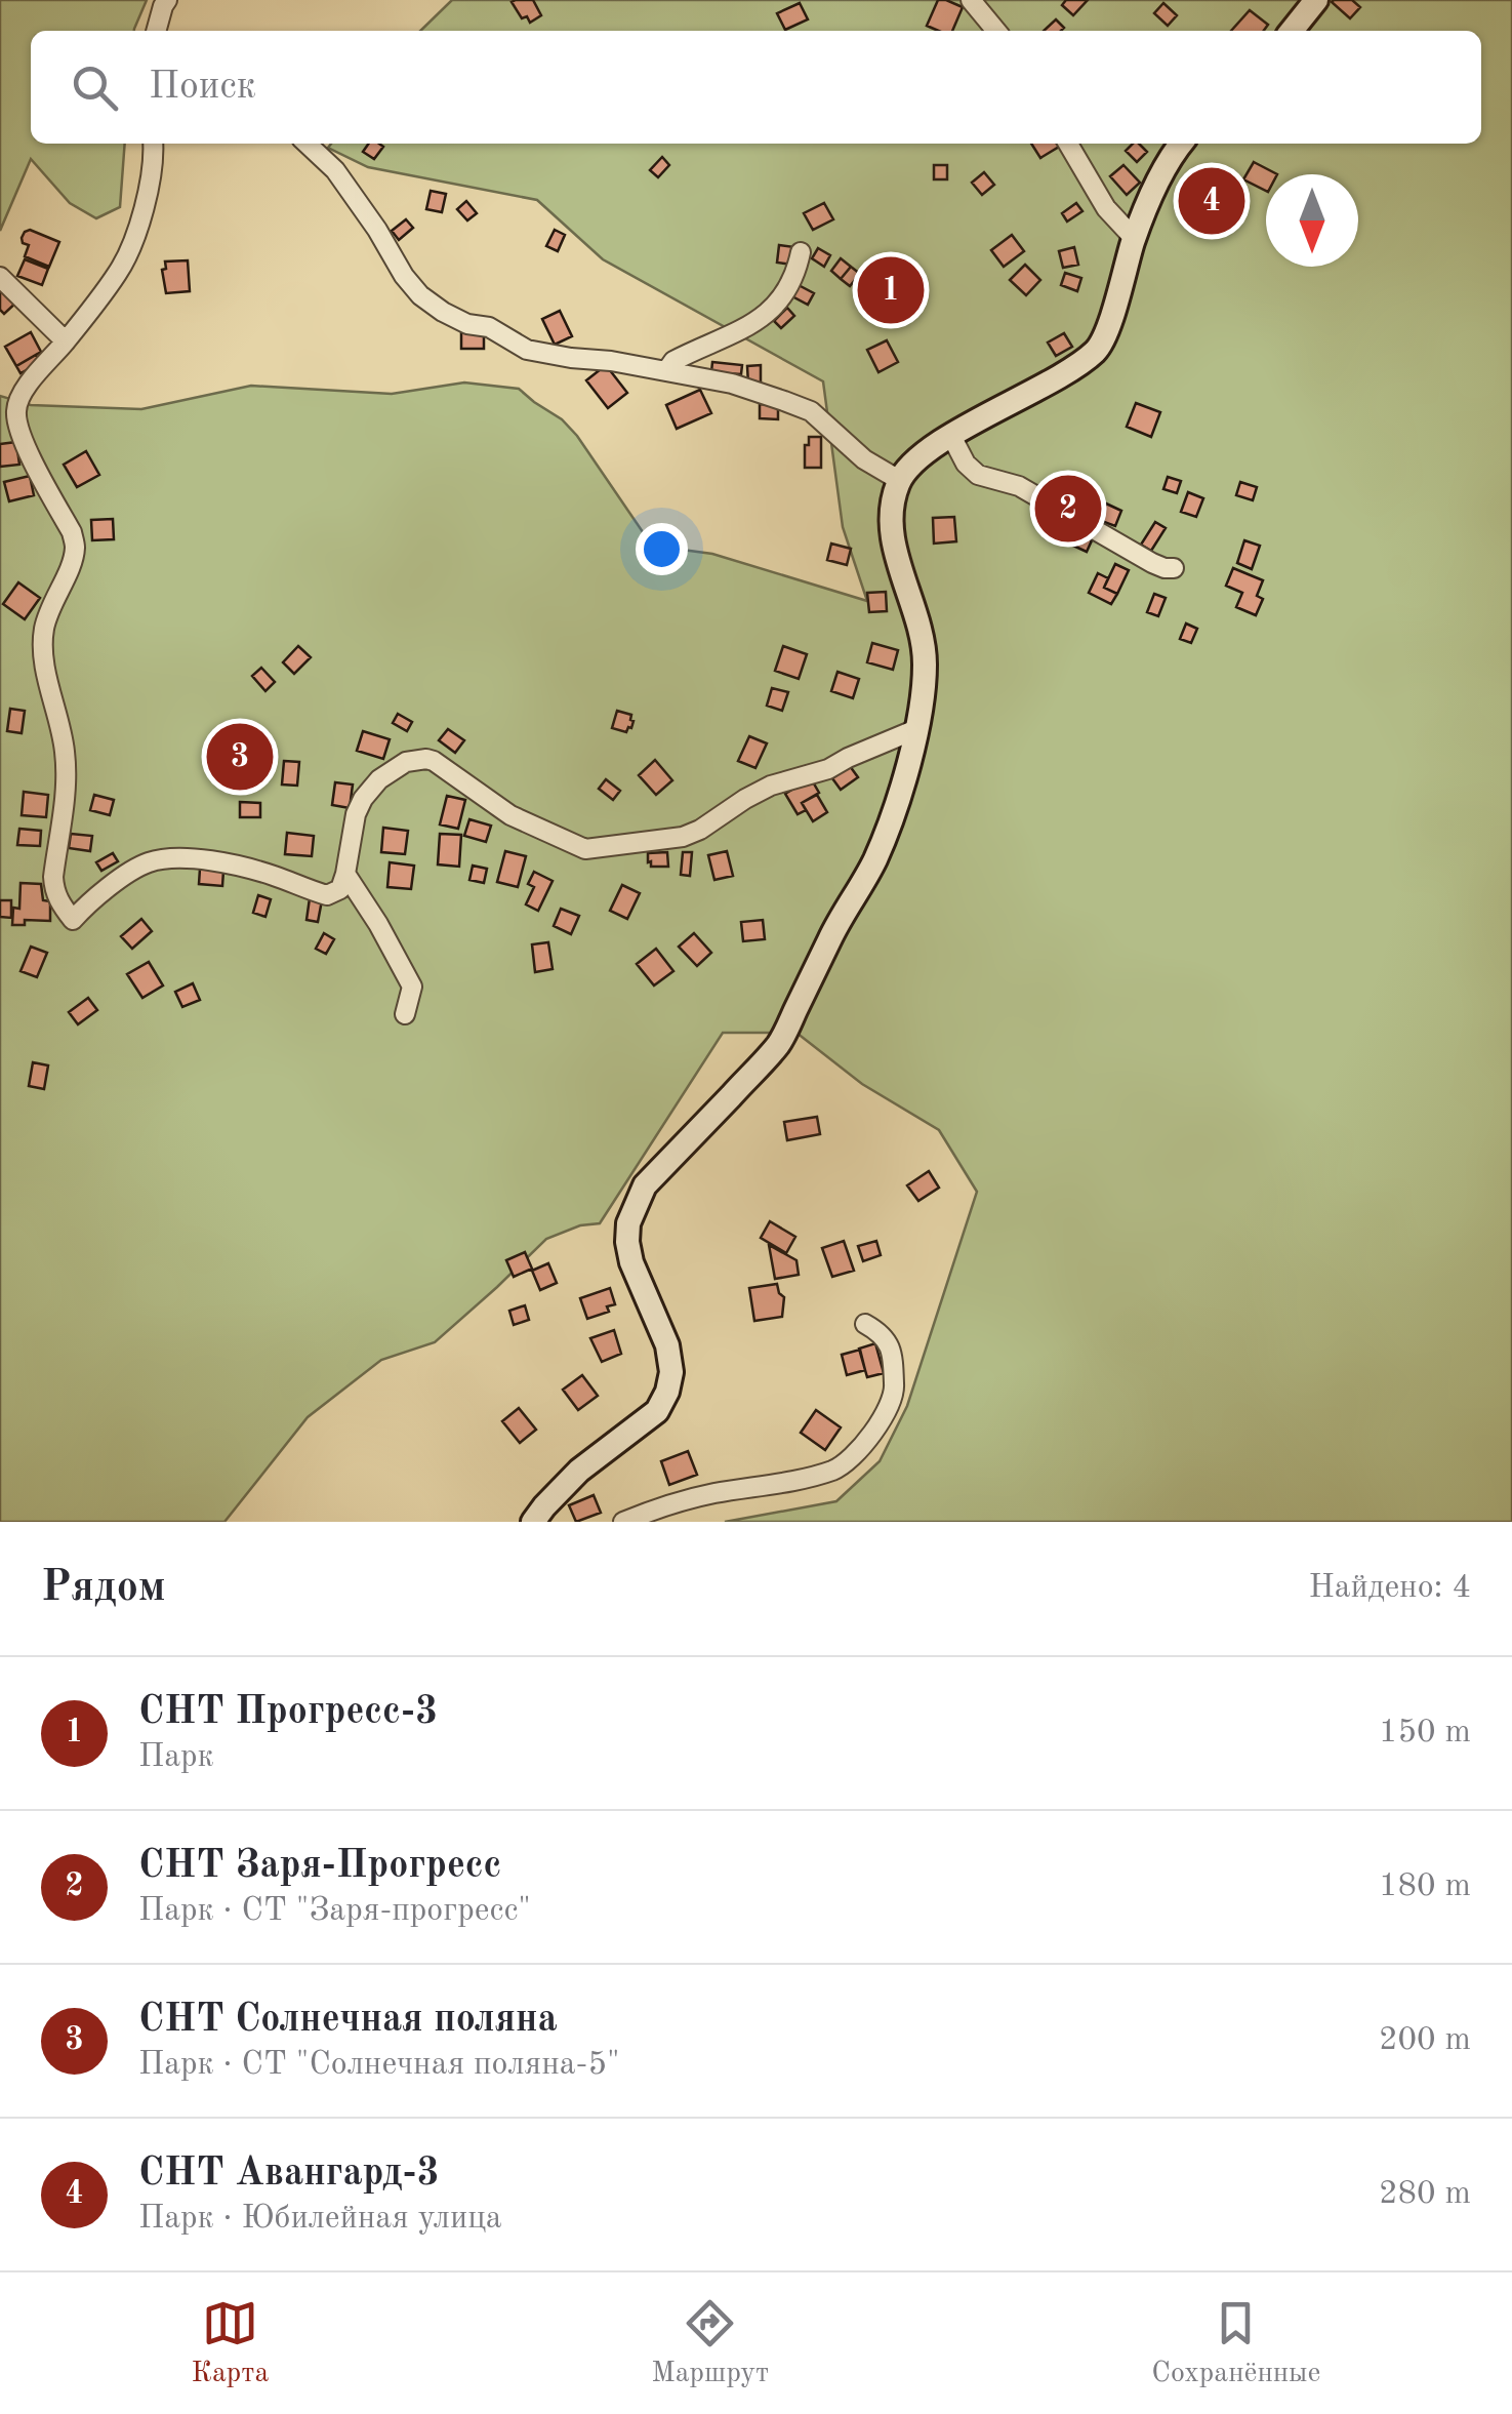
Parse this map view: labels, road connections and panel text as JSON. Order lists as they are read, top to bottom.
{
  "north": "bottom",
  "page": {
    "search": "Поиск",
    "pins": [
      "4",
      "1",
      "2",
      "3"
    ],
    "heading": ["Рядом", "Найдено: 4"],
    "list": [
      {
        "mark": "1",
        "name": "СНТ Прогресс-3",
        "note": "Парк",
        "value": "150 m"
      },
      {
        "mark": "2",
        "name": "СНТ Заря-Прогресс",
        "note": "Парк · СТ \"Заря-прогресс\"",
        "value": "180 m"
      },
      {
        "mark": "3",
        "name": "СНТ Солнечная поляна",
        "note": "Парк · СТ \"Солнечная поляна-5\"",
        "value": "200 m"
      },
      {
        "mark": "4",
        "name": "СНТ Авангард-3",
        "note": "Парк · Юбилейная улица",
        "value": "280 m"
      }
    ],
    "nav": ["Карта", "Маршрут", "Сохранённые"]
  }
}
